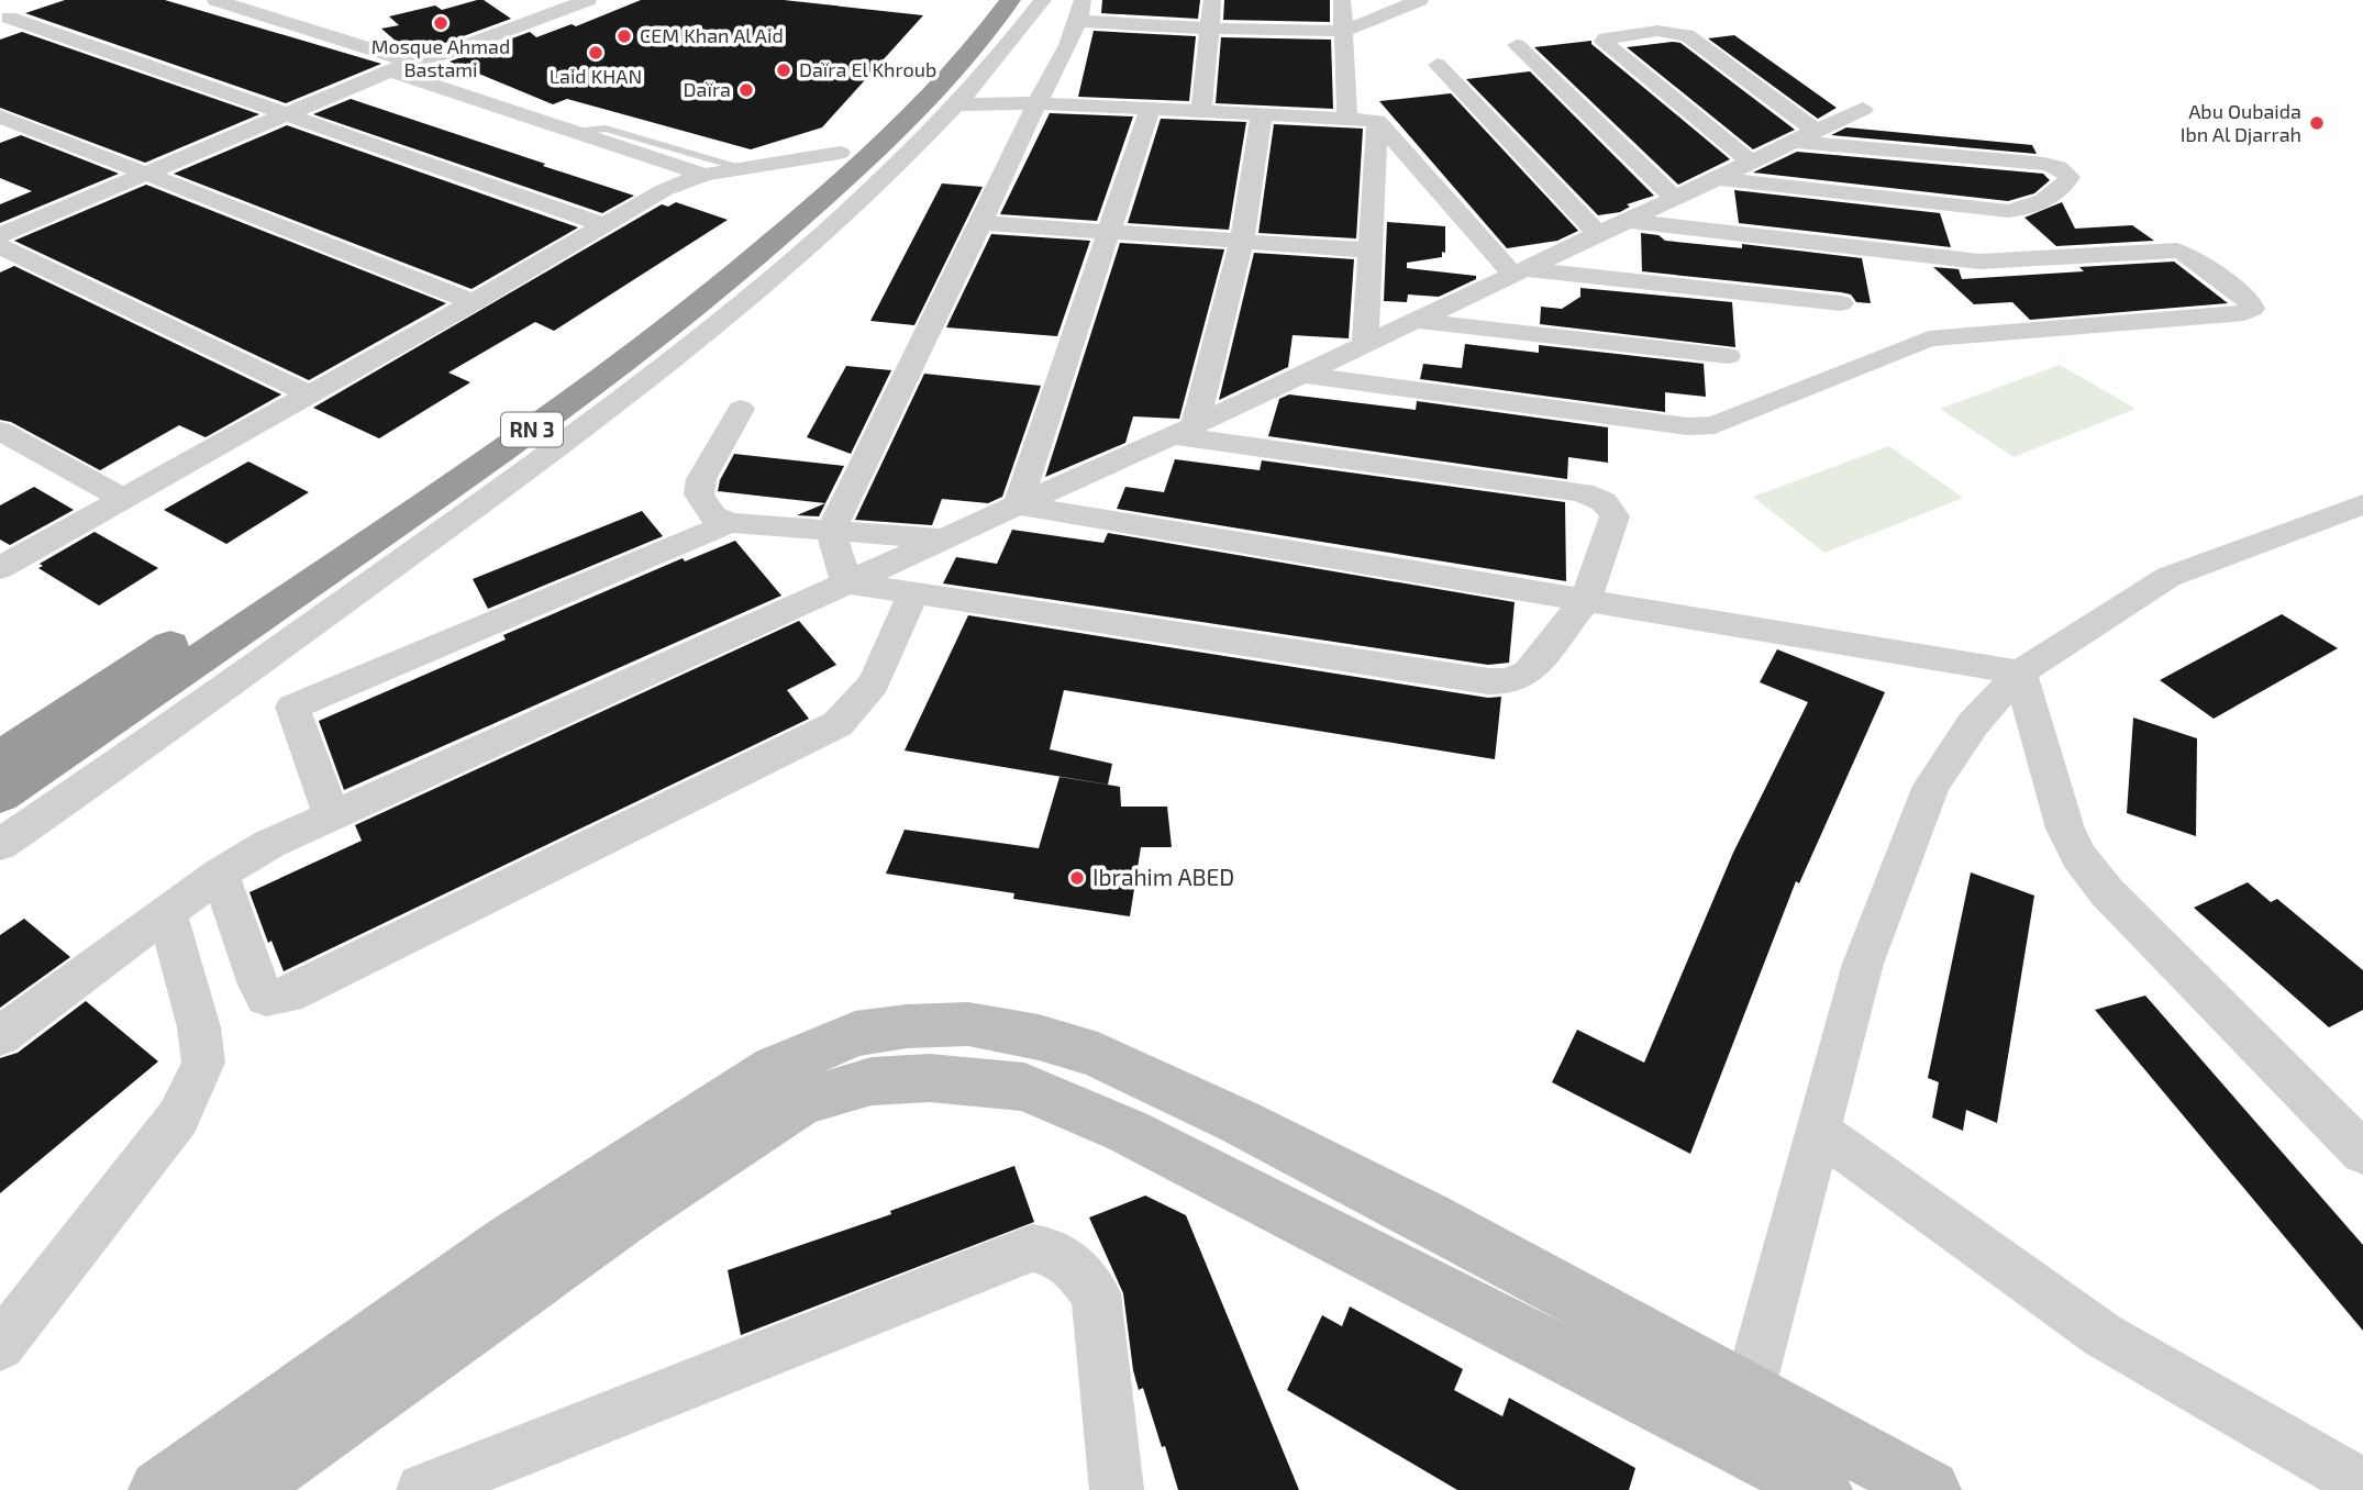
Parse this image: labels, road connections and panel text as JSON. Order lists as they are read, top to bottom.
{
  "streets": {
    "highway": ["RN 3"]
  },
  "places": [
    "Mosque Ahmad Bastami",
    "CEM Khan Al Aid",
    "Laid KHAN",
    "Daïra El Khroub",
    "Daïra",
    "Abu Oubaida Ibn Al Djarrah",
    "Ibrahim ABED"
  ]
}
